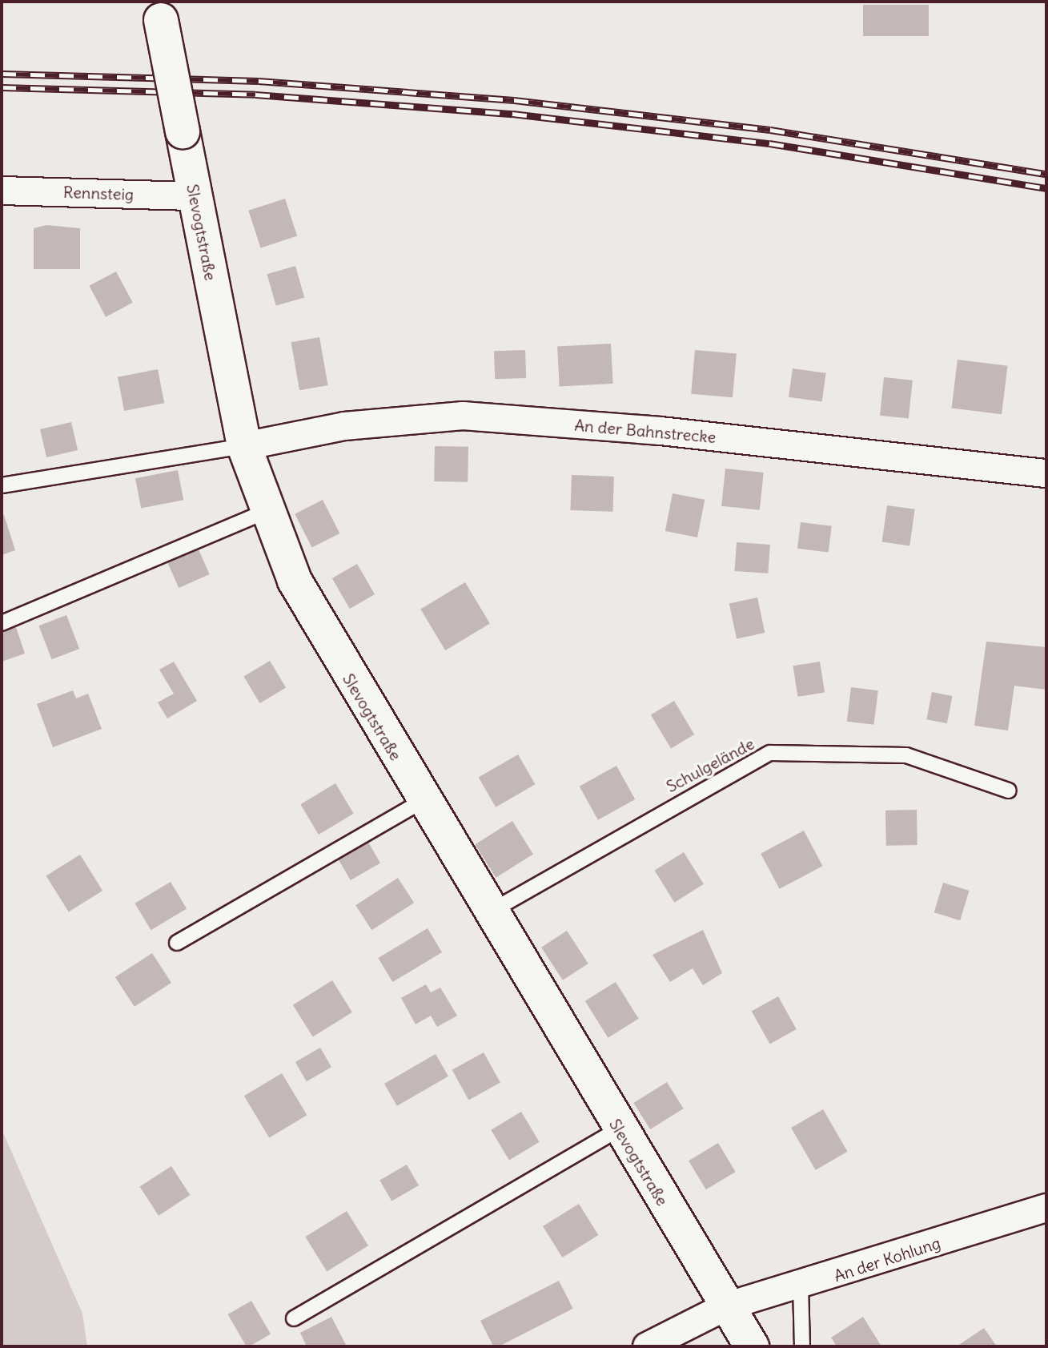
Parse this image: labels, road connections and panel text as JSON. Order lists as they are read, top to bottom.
{
  "streets": {
    "street": [
      "Rennsteig",
      "Slevogtstraße",
      "An der Bahnstrecke",
      "An der Kohlung"
    ],
    "lane": ["Schulgelände"]
  },
  "crossings": [
    ["Rennsteig", "Slevogtstraße"],
    ["Slevogtstraße", "An der Bahnstrecke"],
    ["Slevogtstraße", "Schulgelände"],
    ["Slevogtstraße", "An der Kohlung"]
  ]
}
